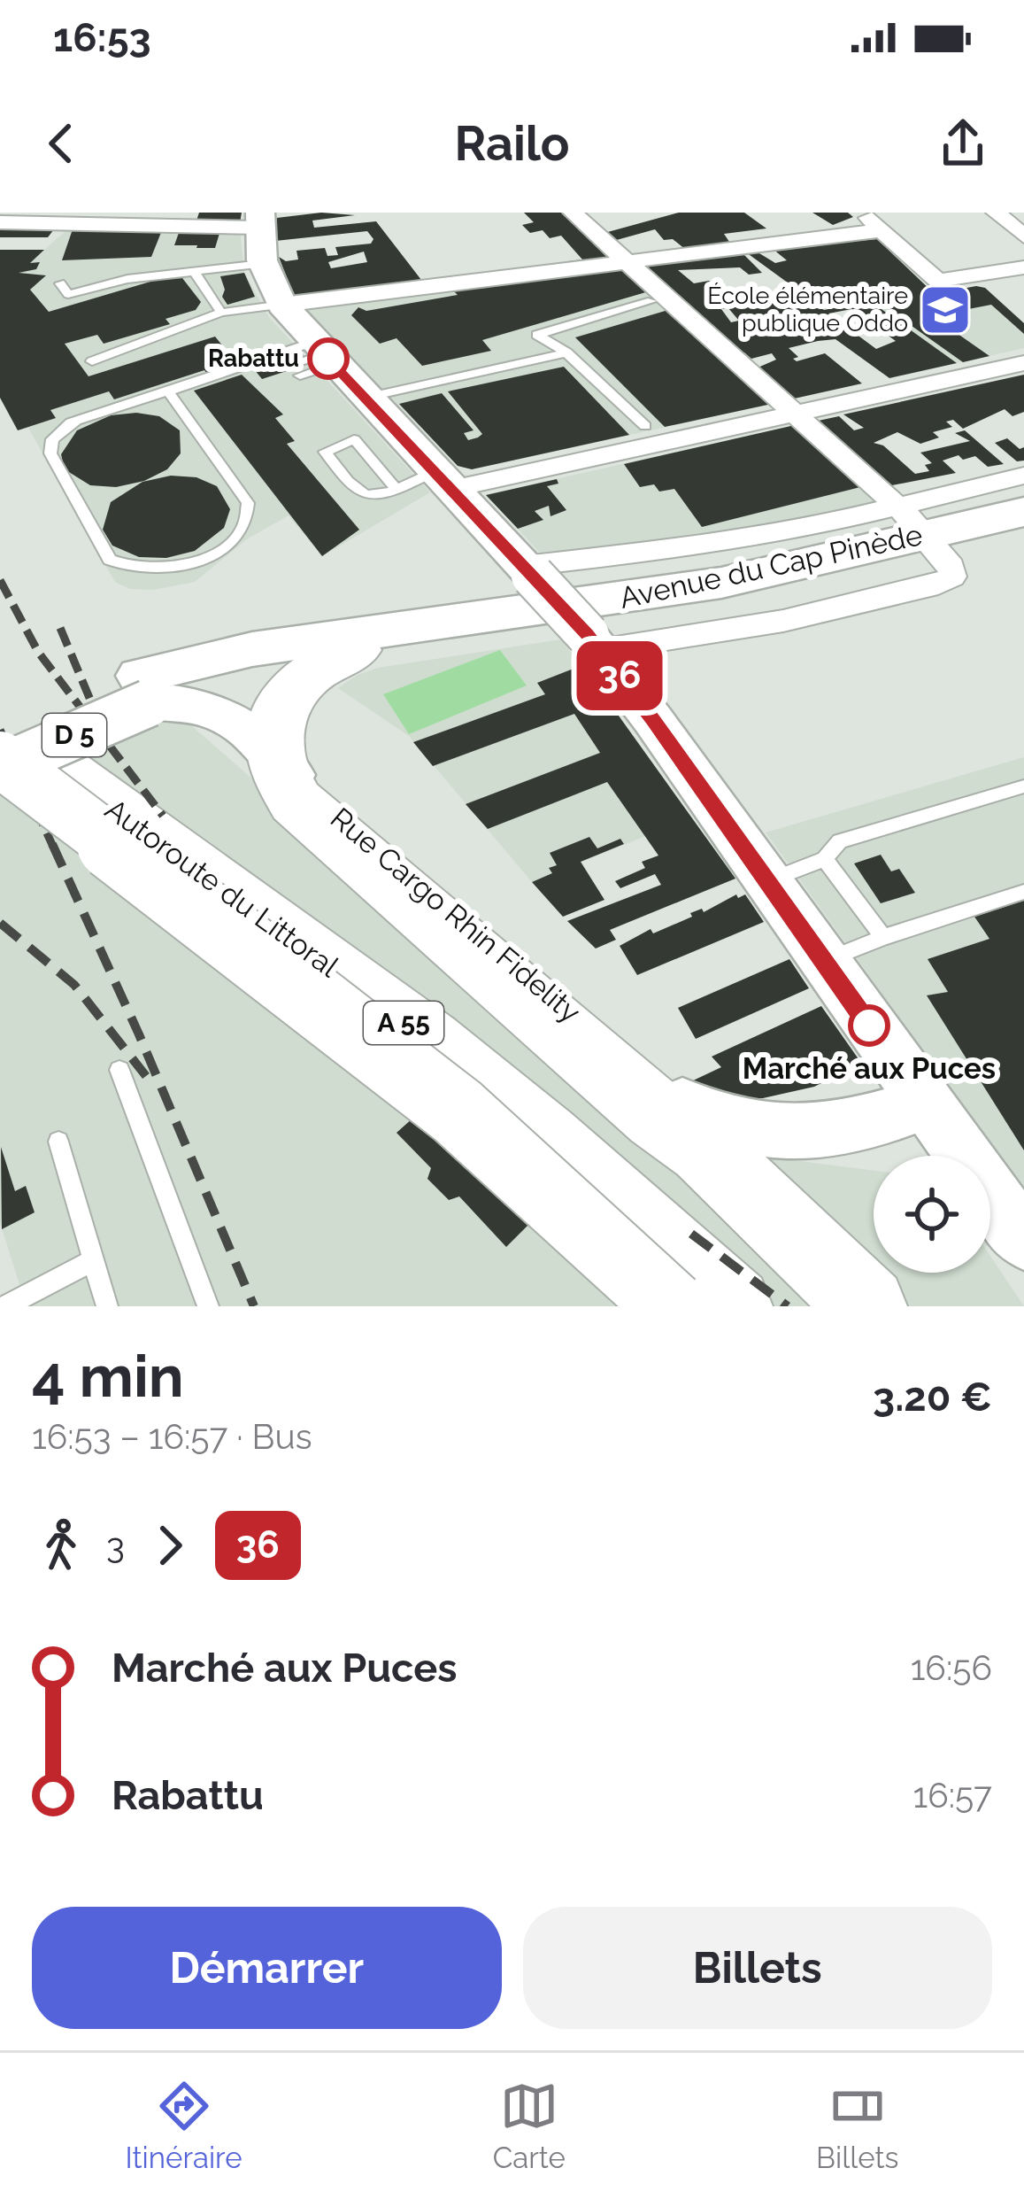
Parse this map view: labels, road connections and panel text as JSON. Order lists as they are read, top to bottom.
{
  "streets": {
    "highway": ["Autoroute du Littoral", "A 55"],
    "main road": ["Avenue du Cap Pinède", "D 5", "Rue Cargo Rhin Fidelity"]
  },
  "crossings": [
    ["Avenue du Cap Pinède", "Rue Cargo Rhin Fidelity"]
  ],
  "places": {
    "school or university": ["École élémentaire publique Oddo"],
    "other": ["Rabattu", "Marché aux Puces"]
  },
  "lines": ["bus line 36"],
  "page": {
    "status": "16:53",
    "header": "Railo",
    "on_map": "36",
    "heading": ["4 min", "16:53 – 16:57 · Bus", "3.20 €"],
    "legs": ["3", "36"],
    "list": [
      {
        "name": "Marché aux Puces",
        "value": "16:56"
      },
      {
        "name": "Rabattu",
        "value": "16:57"
      }
    ],
    "buttons": ["Démarrer", "Billets"],
    "tabs": ["Itinéraire", "Carte", "Billets"]
  }
}
